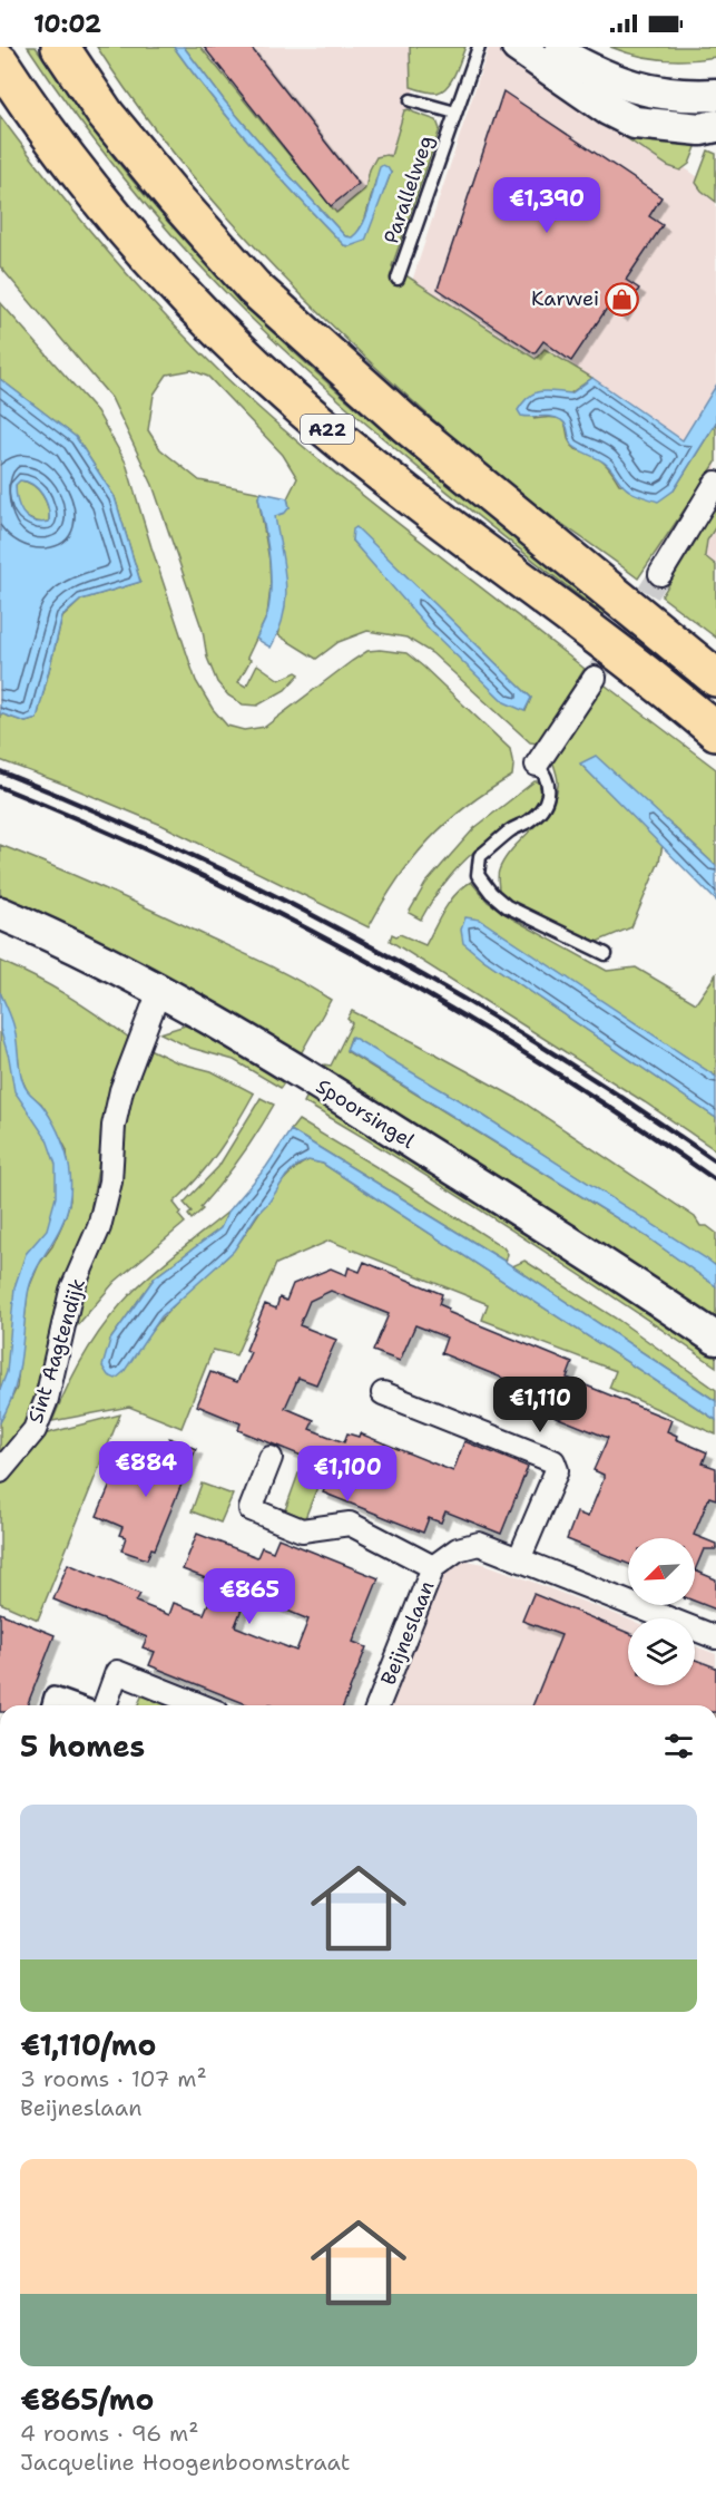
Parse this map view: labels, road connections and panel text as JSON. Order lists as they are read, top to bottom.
{
  "streets": {
    "highway": ["A22"],
    "main road": ["Spoorsingel"],
    "street": ["Sint Aagtendijk", "Beijneslaan"],
    "lane": ["Parallelweg"]
  },
  "crossings": [
    ["Spoorsingel", "Sint Aagtendijk"]
  ],
  "places": {
    "shop": ["Karwei"]
  },
  "north": "bottom left",
  "page": {
    "status": "10:02",
    "price": [
      "€1,390",
      "€1,110",
      "€884",
      "€1,100",
      "€865"
    ],
    "heading": "5 homes",
    "list": [
      {
        "name": "€1,110/mo",
        "note": "3 rooms · 107 m² · Beijneslaan"
      },
      {
        "name": "€865/mo",
        "note": "4 rooms · 96 m² · Jacqueline Hoogenboomstraat"
      }
    ]
  }
}
